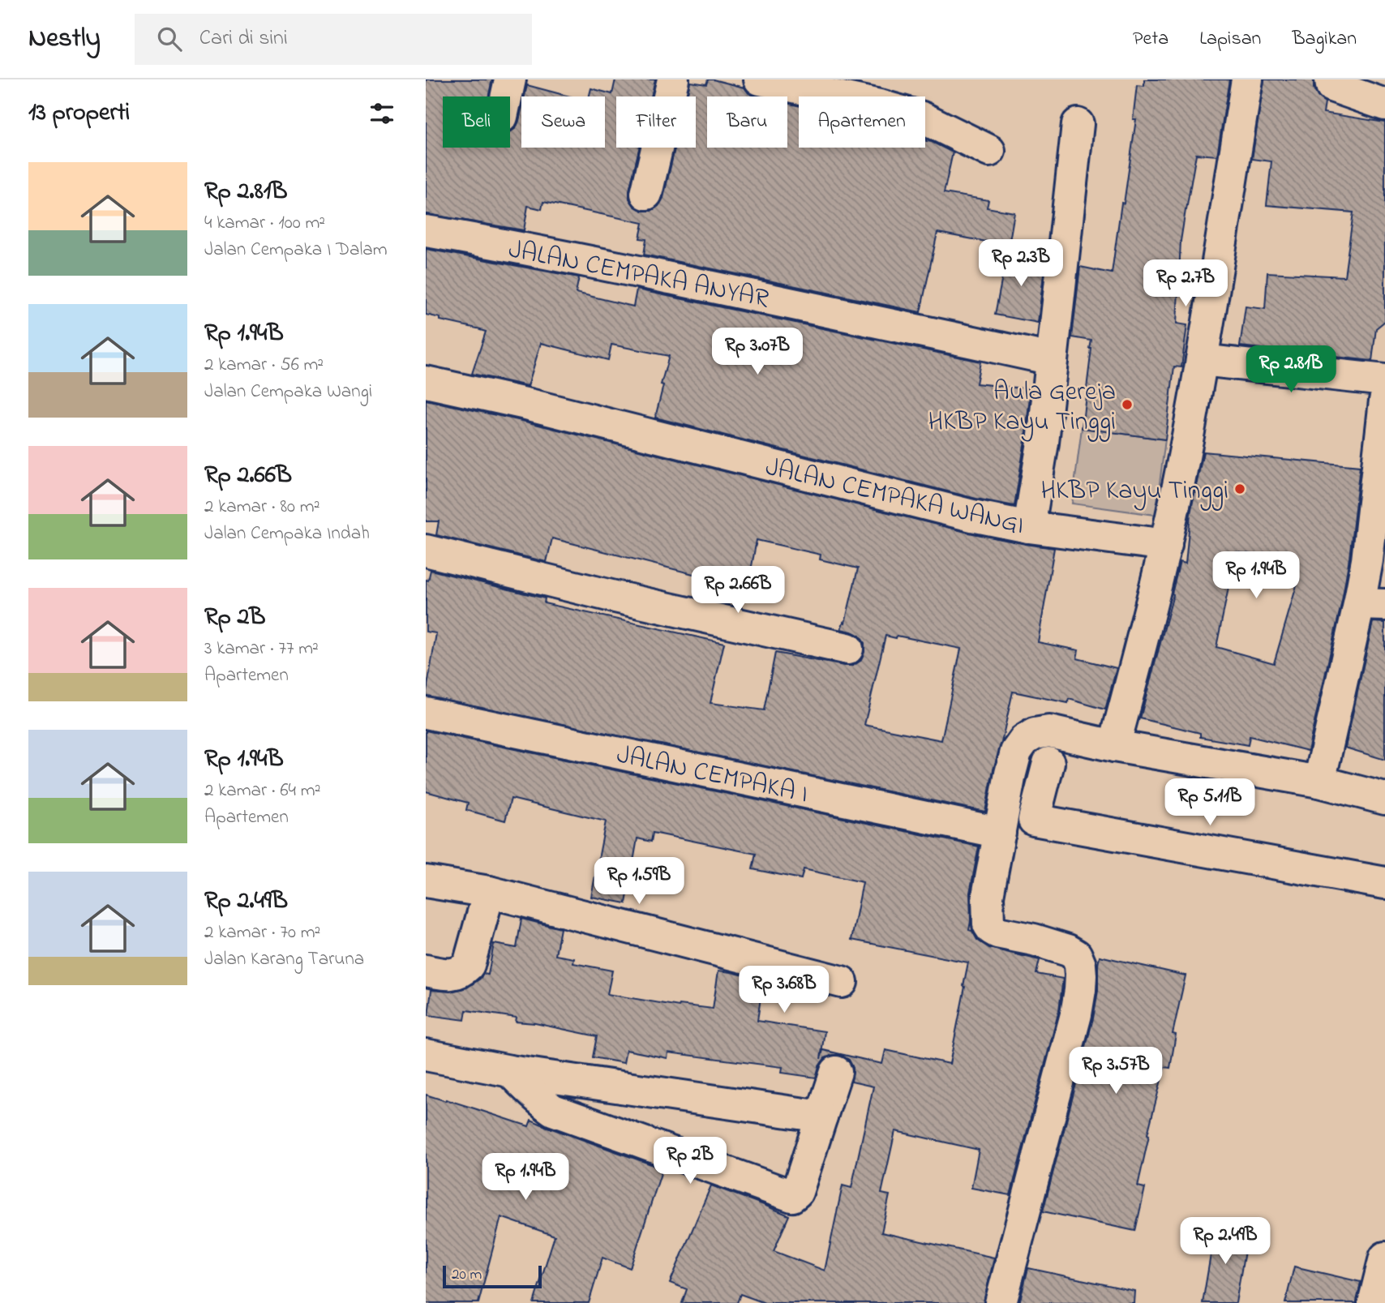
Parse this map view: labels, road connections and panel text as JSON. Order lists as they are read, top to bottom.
{
  "streets": {
    "street": ["JALAN CEMPAKA ANYAR", "JALAN CEMPAKA WANGI", "JALAN CEMPAKA I"]
  },
  "places": ["Aula Gereja HKBP Kayu Tinggi", "HKBP Kayu Tinggi"],
  "scale_bar": "20 m",
  "page": {
    "header": "Nestly",
    "search": "Cari di sini",
    "nav": ["Peta", "Lapisan", "Bagikan"],
    "heading": "13 properti",
    "chip": [
      "Beli",
      "Sewa",
      "Filter",
      "Baru",
      "Apartemen"
    ],
    "list": [
      {
        "name": "Rp 2.81B",
        "note": "4 kamar · 100 m² · Jalan Cempaka I Dalam"
      },
      {
        "name": "Rp 1.94B",
        "note": "2 kamar · 56 m² · Jalan Cempaka Wangi"
      },
      {
        "name": "Rp 2.66B",
        "note": "2 kamar · 80 m² · Jalan Cempaka Indah"
      },
      {
        "name": "Rp 2B",
        "note": "3 kamar · 77 m² · Apartemen"
      },
      {
        "name": "Rp 1.94B",
        "note": "2 kamar · 64 m² · Apartemen"
      },
      {
        "name": "Rp 2.49B",
        "note": "2 kamar · 70 m² · Jalan Karang Taruna"
      }
    ],
    "price": [
      "Rp 2.3B",
      "Rp 2.7B",
      "Rp 3.07B",
      "Rp 2.81B",
      "Rp 1.94B",
      "Rp 2.66B",
      "Rp 5.11B",
      "Rp 1.59B",
      "Rp 3.68B",
      "Rp 3.57B",
      "Rp 2B",
      "Rp 1.94B",
      "Rp 2.49B"
    ],
    "scale": "20 m"
  }
}
